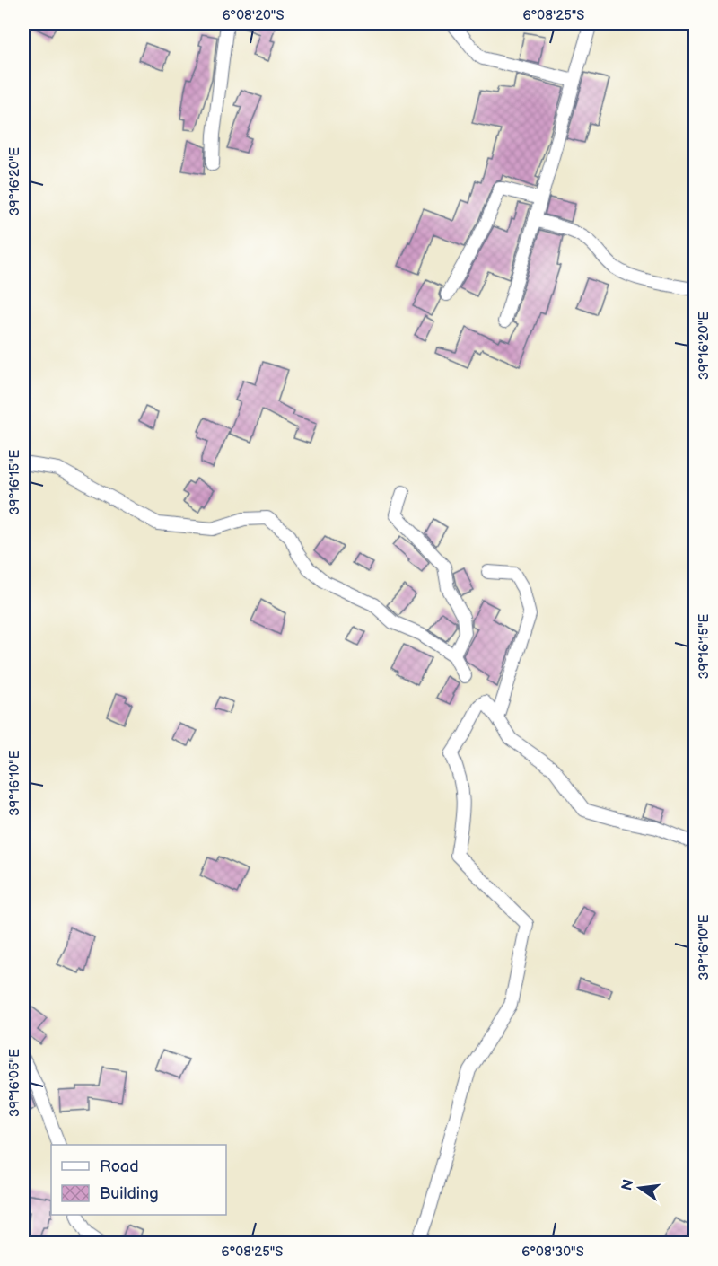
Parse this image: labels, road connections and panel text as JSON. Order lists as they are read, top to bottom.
{
  "legend": ["Road", "Building"],
  "north": "left",
  "coordinates": [
    "6°08'20\"S",
    "6°08'25\"S",
    "39°16'20\"E",
    "39°16'15\"E",
    "39°16'10\"E",
    "39°16'05\"E",
    "6°08'30\"S"
  ]
}
